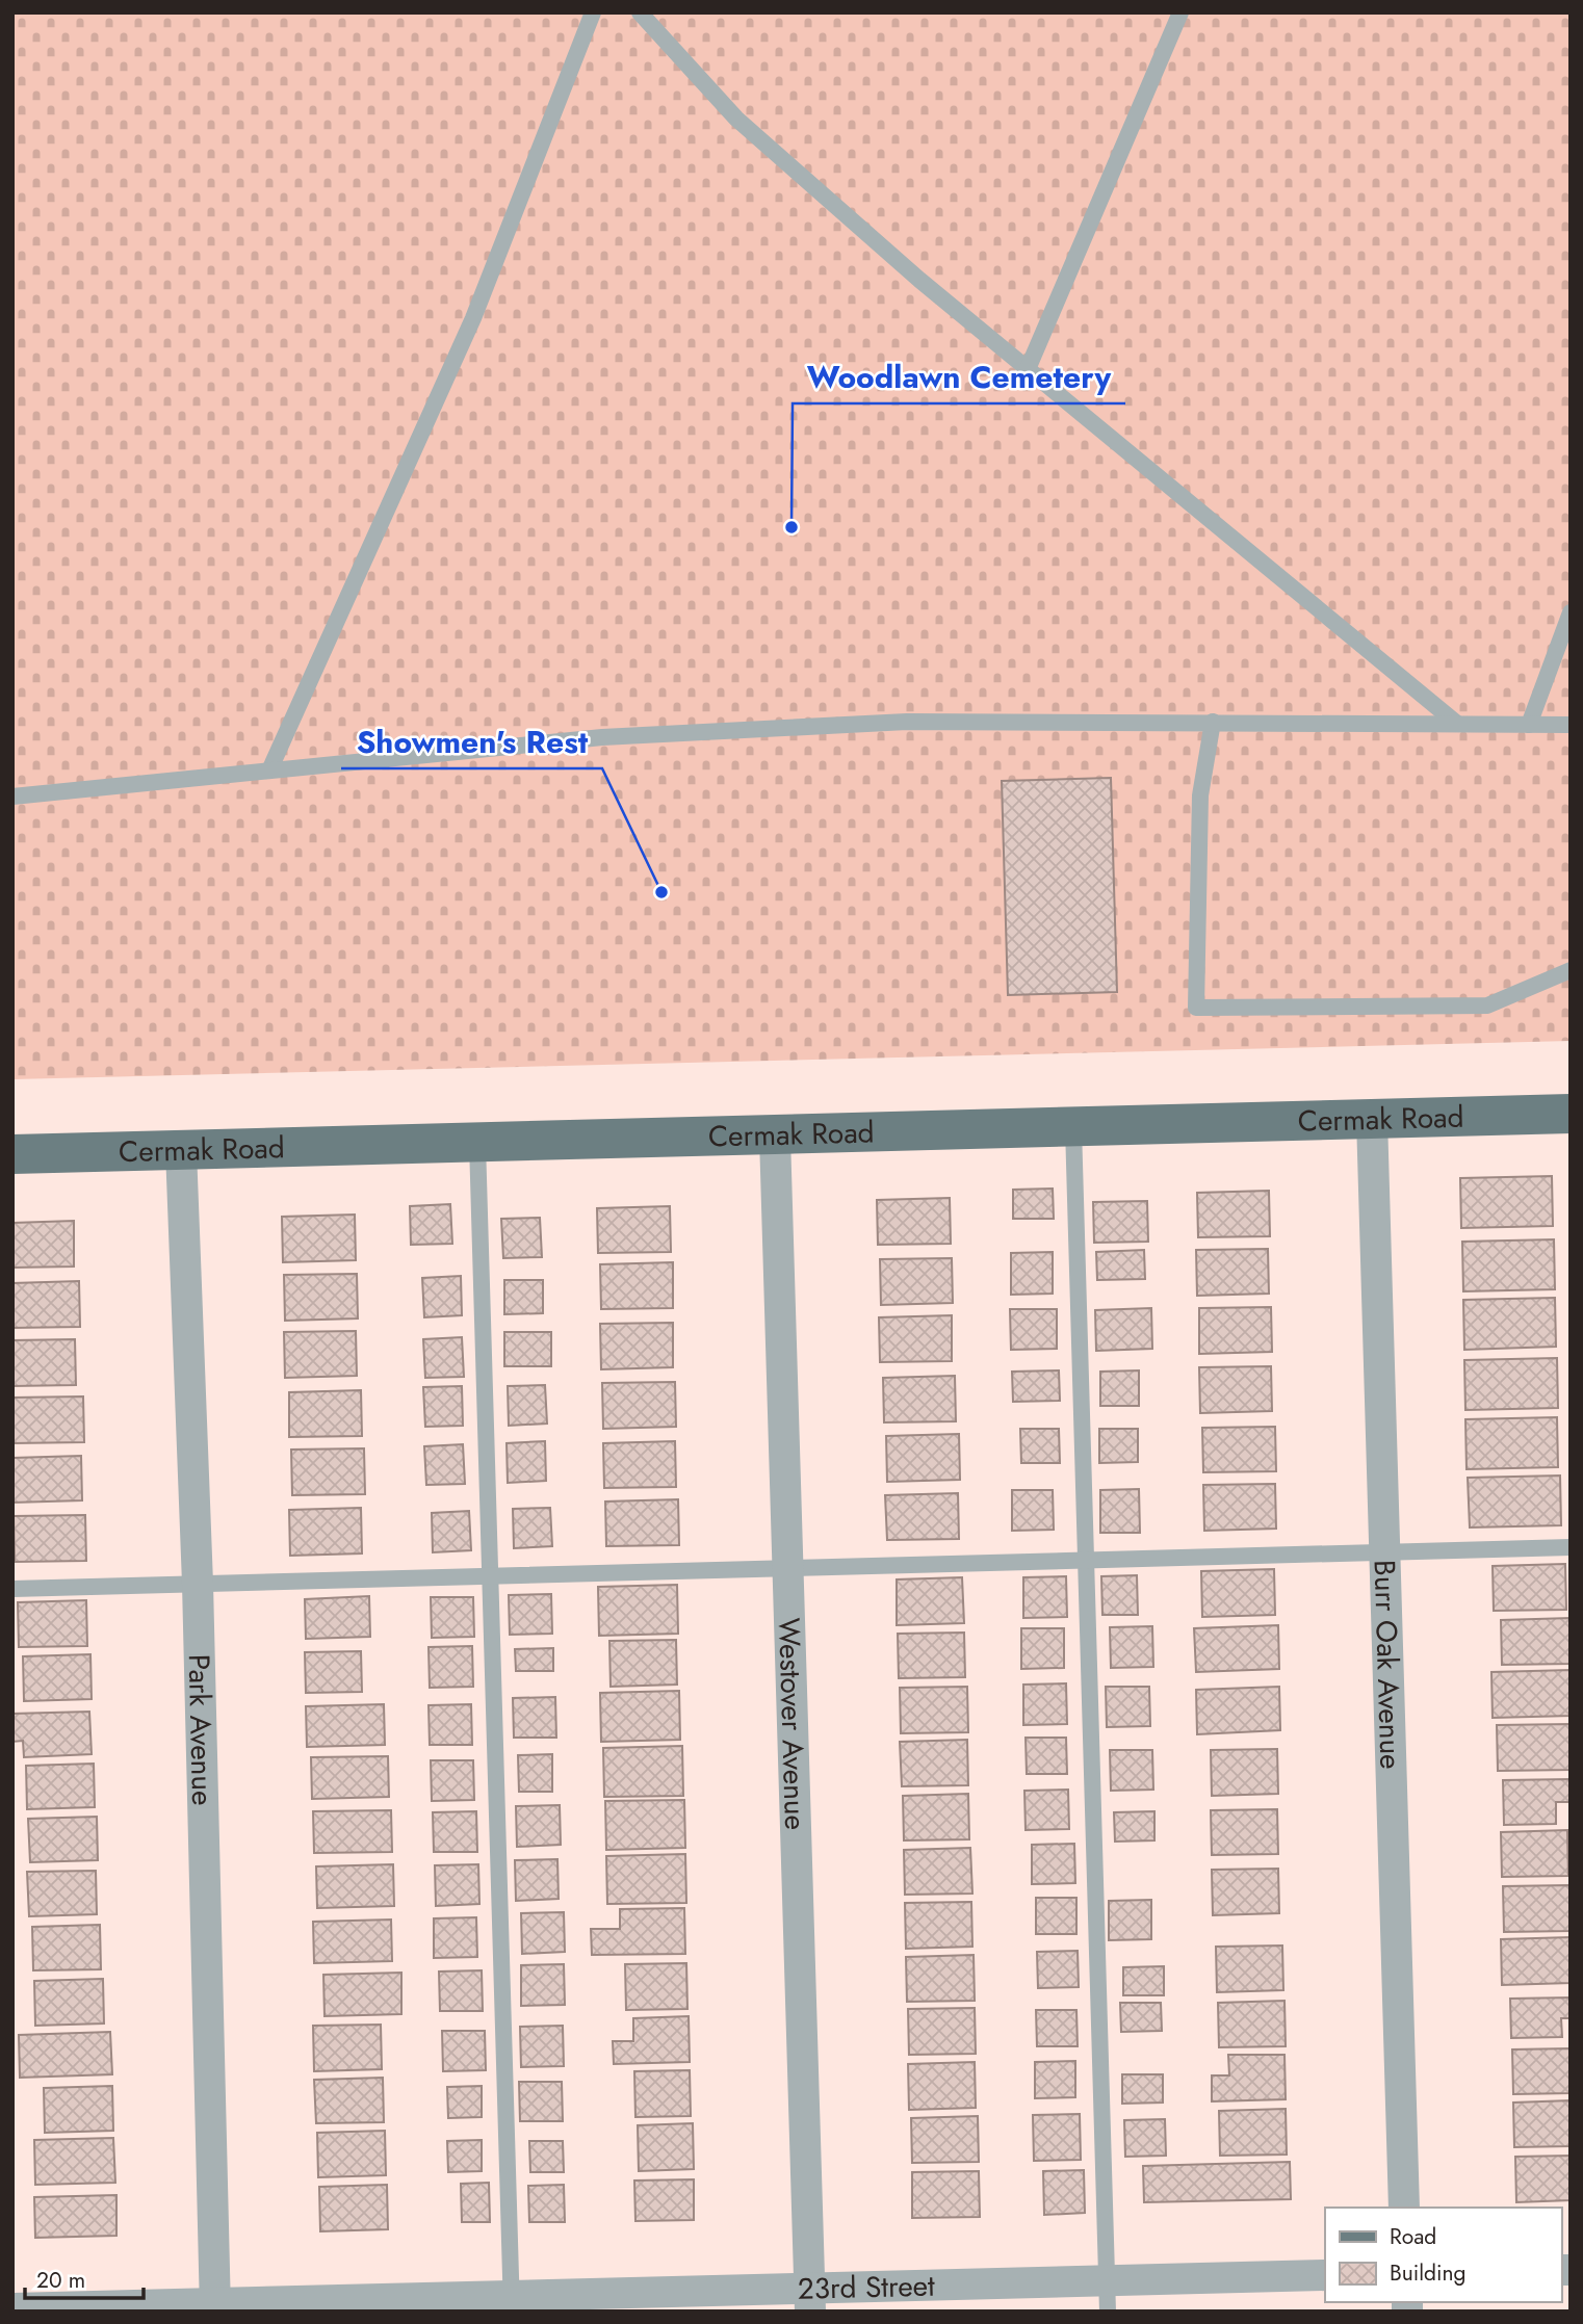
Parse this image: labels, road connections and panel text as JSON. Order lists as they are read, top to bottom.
{
  "streets": {
    "main road": ["Cermak Road"],
    "street": [
      "Burr Oak Avenue",
      "Westover Avenue",
      "Park Avenue",
      "23rd Street"
    ]
  },
  "crossings": [
    ["Cermak Road", "Burr Oak Avenue"],
    ["Cermak Road", "Westover Avenue"],
    ["Cermak Road", "Park Avenue"],
    ["Westover Avenue", "23rd Street"],
    ["Park Avenue", "23rd Street"]
  ],
  "places": ["Woodlawn Cemetery", "Showmen's Rest"],
  "legend": ["Road", "Building"],
  "scale_bar": "20 m"
}
